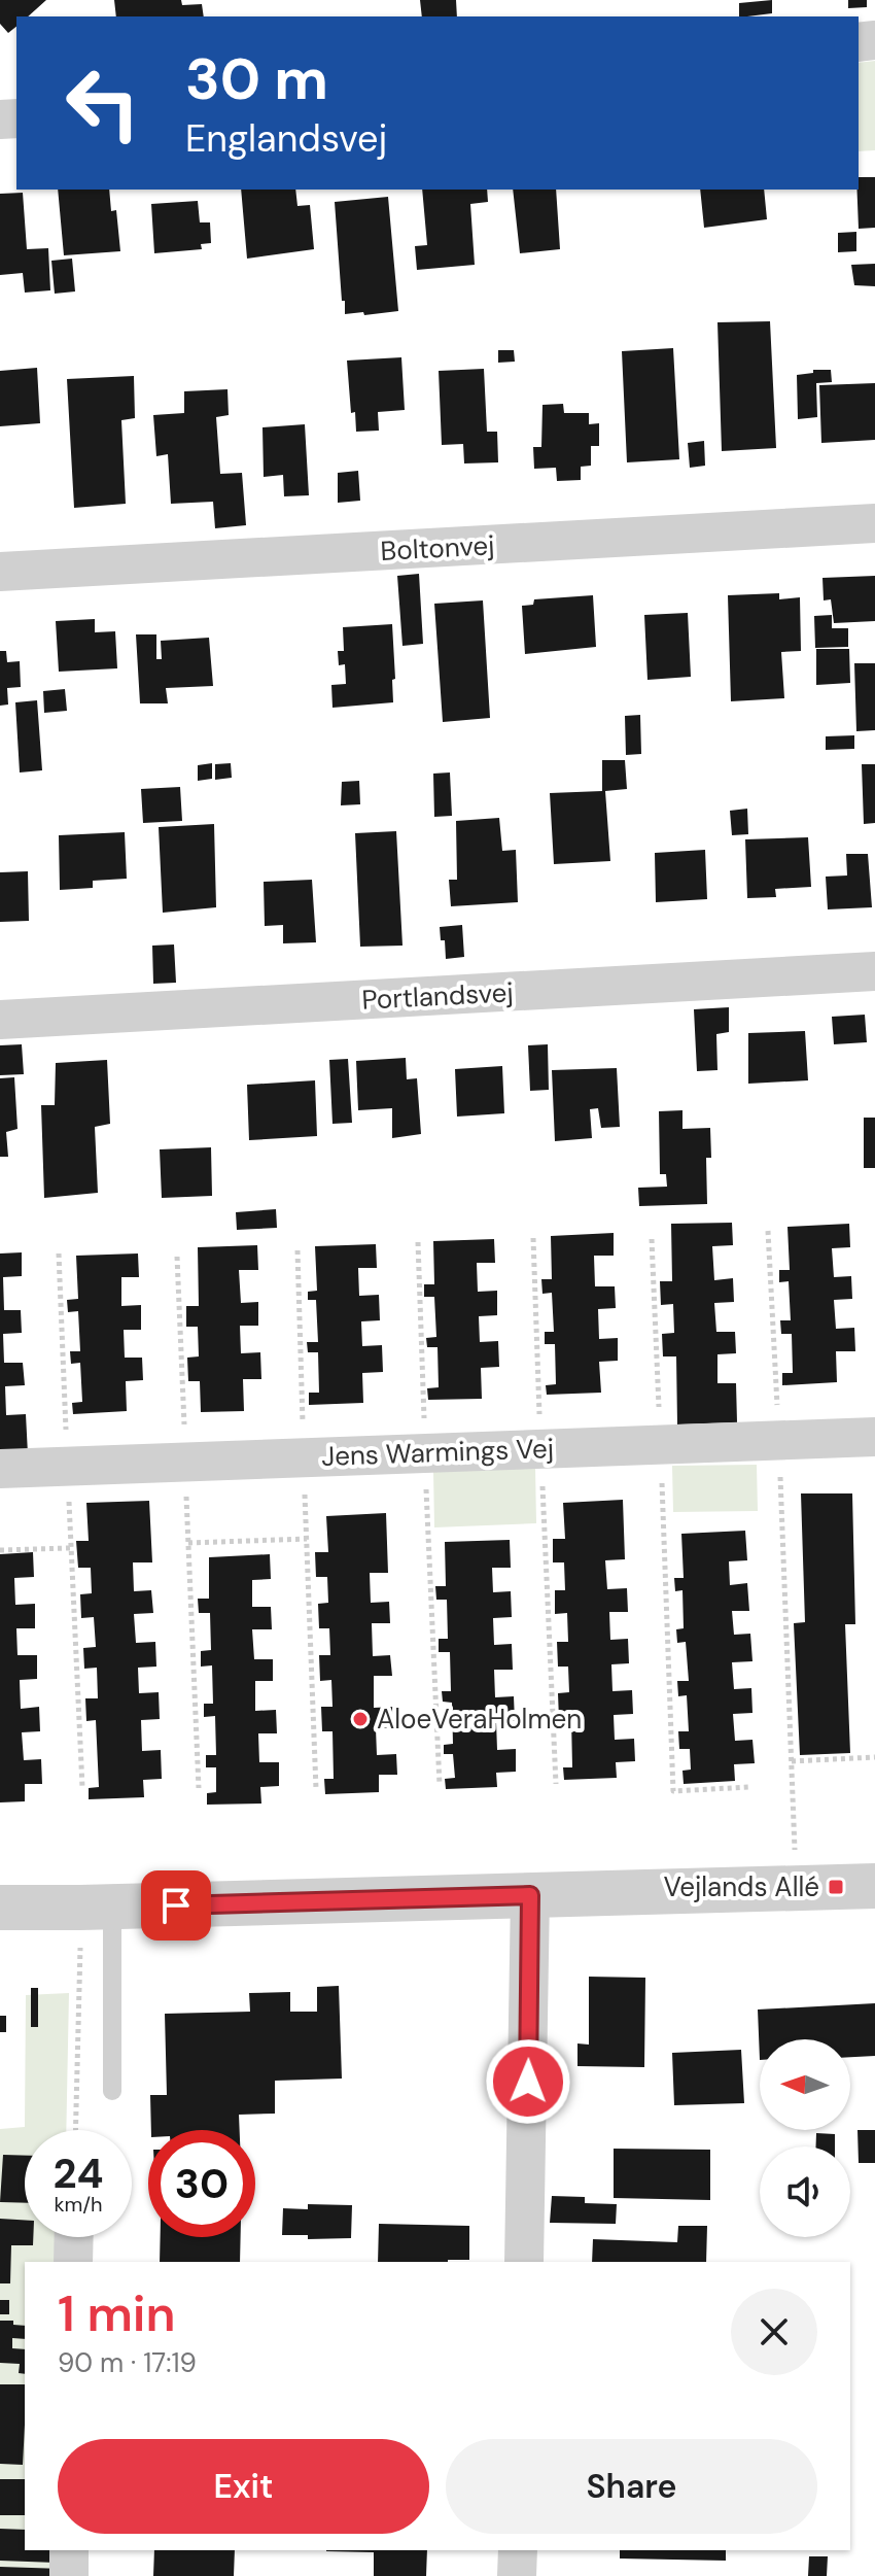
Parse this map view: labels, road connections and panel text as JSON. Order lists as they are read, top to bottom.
{
  "streets": {
    "street": ["Boltonvej", "Portlandsvej", "Jens Warmings Vej"]
  },
  "places": {
    "other": ["AloeVeraHolmen"],
    "transit": ["Vejlands Allé"]
  },
  "north": "left",
  "page": {
    "turn": ["30 m", "Englandsvej"],
    "speed": "24 km/h",
    "limit": "30",
    "heading": ["1 min", "90 m · 17:19"],
    "buttons": ["Exit", "Share"]
  }
}
